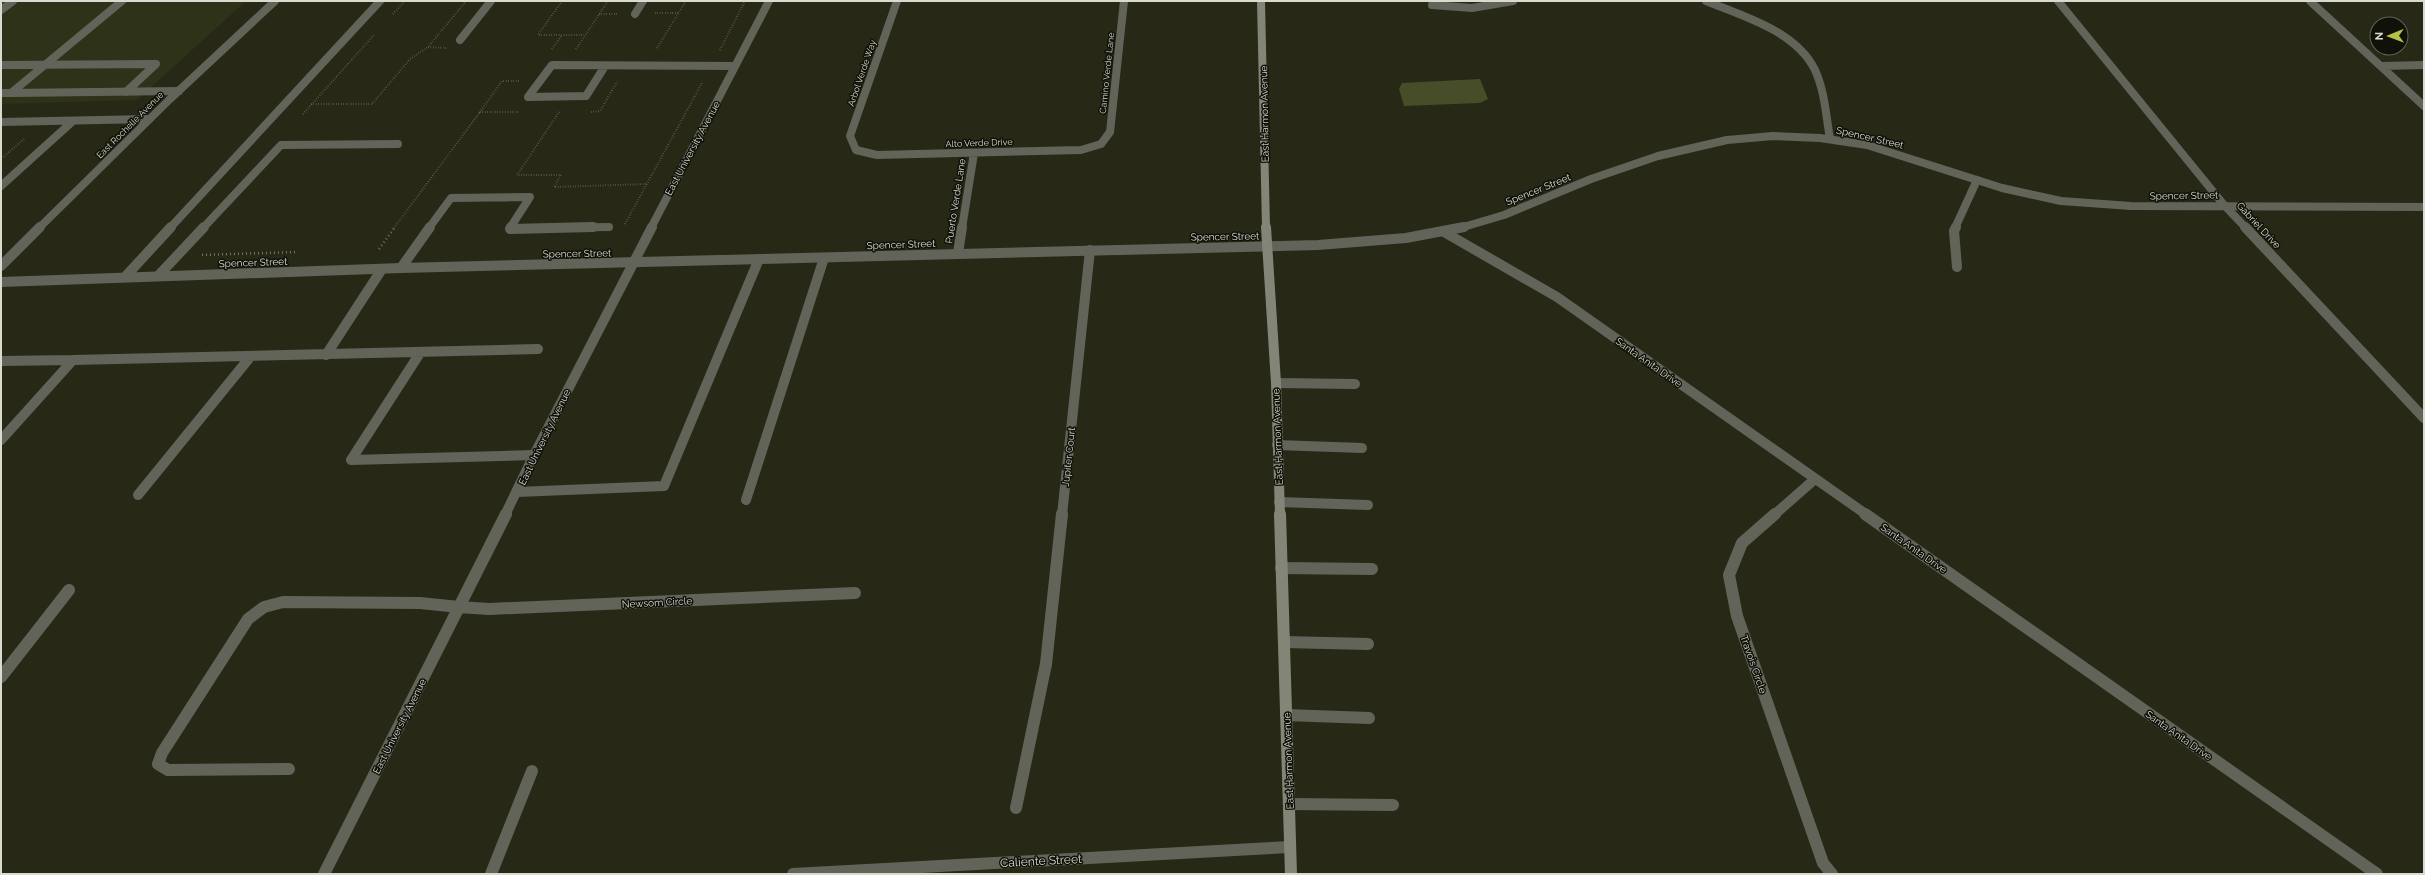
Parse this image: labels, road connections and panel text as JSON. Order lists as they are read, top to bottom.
{
  "streets": {
    "main road": ["East Harmon Avenue"],
    "street": [
      "Arbol Verde Way",
      "Camino Verde Lane",
      "East Rochelle Avenue",
      "Spencer Street",
      "Alto Verde Drive",
      "East University Avenue",
      "Puerto Verde Lane",
      "Gabriel Drive",
      "Santa Anita Drive",
      "Jupiter Court",
      "Newsom Circle",
      "Travois Circle",
      "Caliente Street"
    ]
  },
  "crossings": [
    ["Arbol Verde Way", "Alto Verde Drive"],
    ["Camino Verde Lane", "Alto Verde Drive"],
    ["East Harmon Avenue", "Spencer Street"],
    ["East Harmon Avenue", "Caliente Street"],
    ["Spencer Street", "East University Avenue"],
    ["Spencer Street", "Puerto Verde Lane"],
    ["Spencer Street", "Gabriel Drive"],
    ["Spencer Street", "Santa Anita Drive"],
    ["Spencer Street", "Jupiter Court"],
    ["Alto Verde Drive", "Puerto Verde Lane"],
    ["East University Avenue", "Newsom Circle"],
    ["Santa Anita Drive", "Travois Circle"]
  ],
  "north": "left"
}
